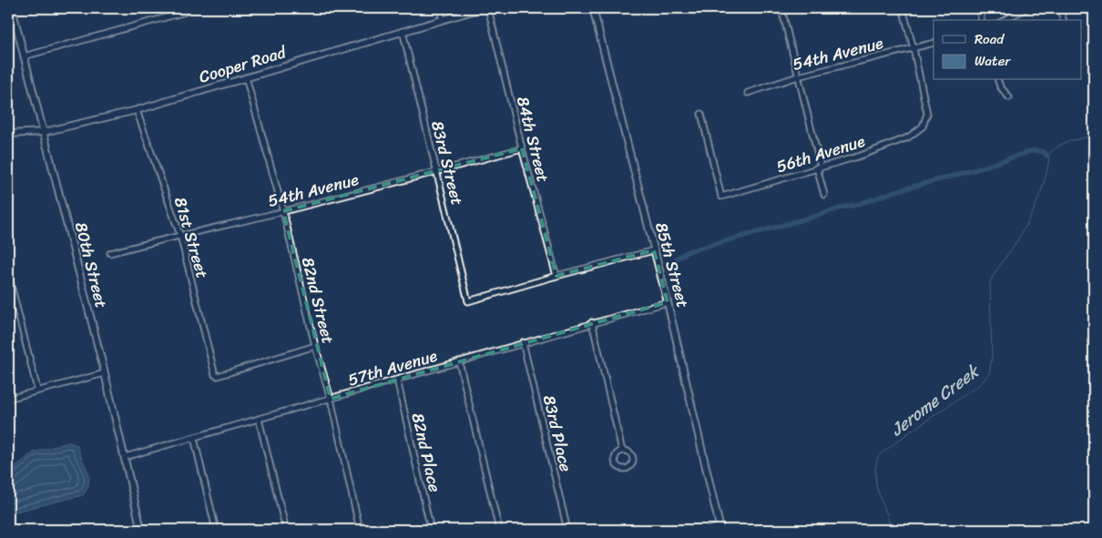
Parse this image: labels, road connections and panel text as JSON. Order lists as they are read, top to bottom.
{
  "streets": {
    "street": [
      "54th Avenue",
      "Cooper Road",
      "84th Street",
      "56th Avenue",
      "83rd Street",
      "81st Street",
      "80th Street",
      "85th Street",
      "82nd Street",
      "57th Avenue",
      "83rd Place",
      "82nd Place"
    ]
  },
  "crossings": [
    ["54th Avenue", "84th Street"],
    ["54th Avenue", "56th Avenue"],
    ["54th Avenue", "83rd Street"],
    ["54th Avenue", "81st Street"],
    ["54th Avenue", "82nd Street"],
    ["Cooper Road", "83rd Street"],
    ["Cooper Road", "81st Street"],
    ["Cooper Road", "80th Street"],
    ["Cooper Road", "82nd Street"],
    ["84th Street", "83rd Street"],
    ["81st Street", "82nd Street"],
    ["80th Street", "57th Avenue"],
    ["85th Street", "57th Avenue"],
    ["82nd Street", "57th Avenue"],
    ["57th Avenue", "83rd Place"],
    ["57th Avenue", "82nd Place"]
  ],
  "water": ["Jerome Creek"],
  "legend": ["Road", "Water"]
}
